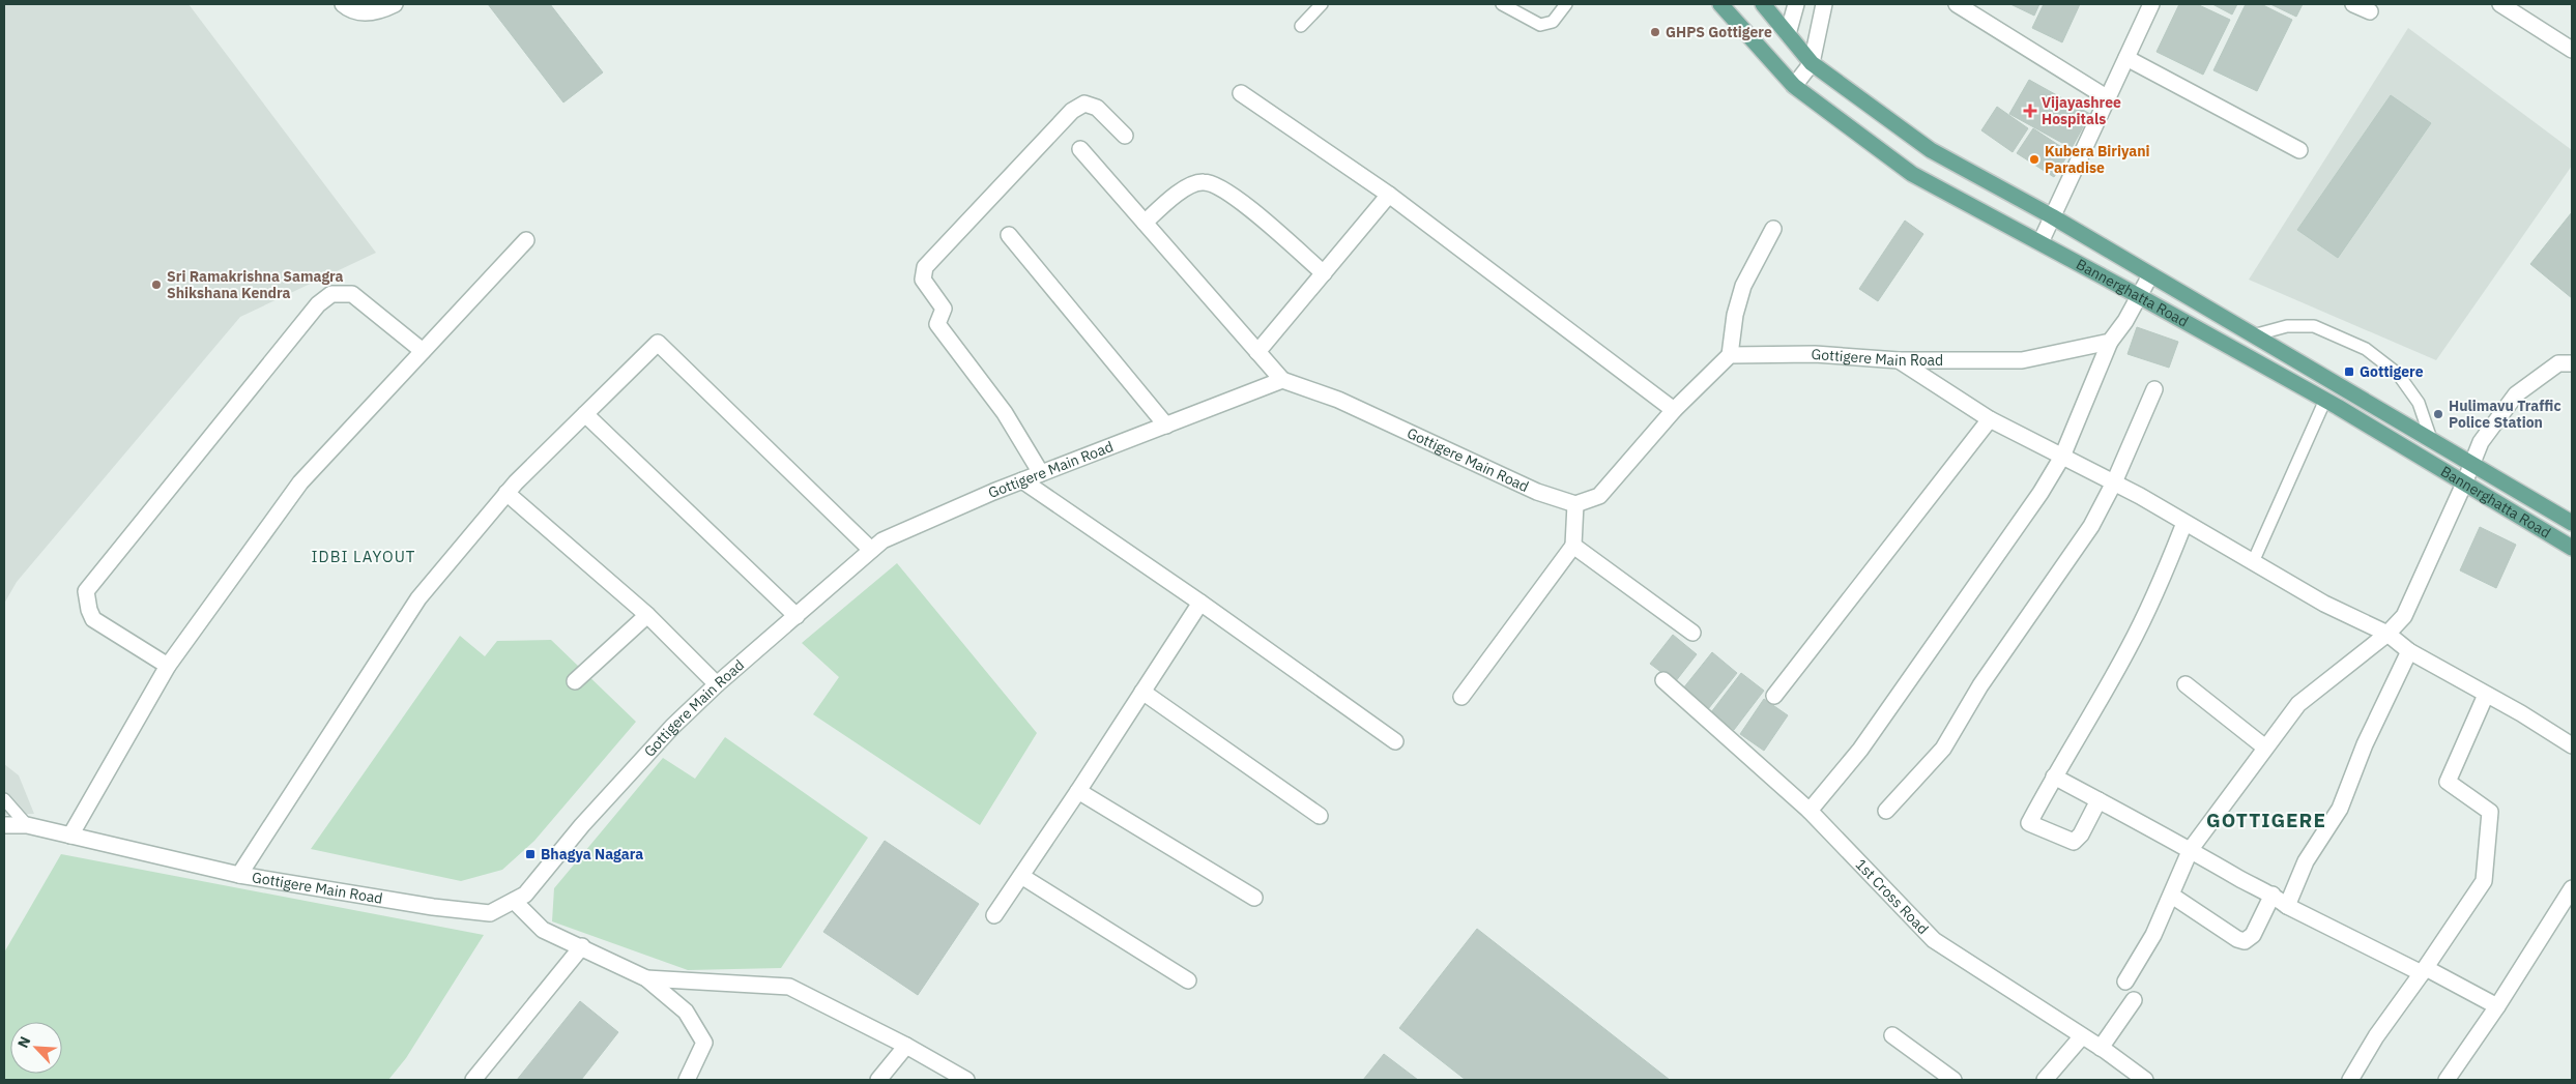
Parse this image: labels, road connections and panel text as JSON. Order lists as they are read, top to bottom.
{
  "streets": {
    "main road": ["Bannerghatta Road"],
    "street": ["Gottigere Main Road", "1st Cross Road"]
  },
  "districts": ["IDBI LAYOUT", "GOTTIGERE"],
  "places": {
    "other": [
      "GHPS Gottigere",
      "Kubera Biriyani Paradise",
      "Sri Ramakrishna Samagra Shikshana Kendra",
      "Hulimavu Traffic Police Station"
    ],
    "health": ["Vijayashree Hospitals"],
    "transit": ["Gottigere", "Bhagya Nagara"]
  },
  "north": "top left"
}
